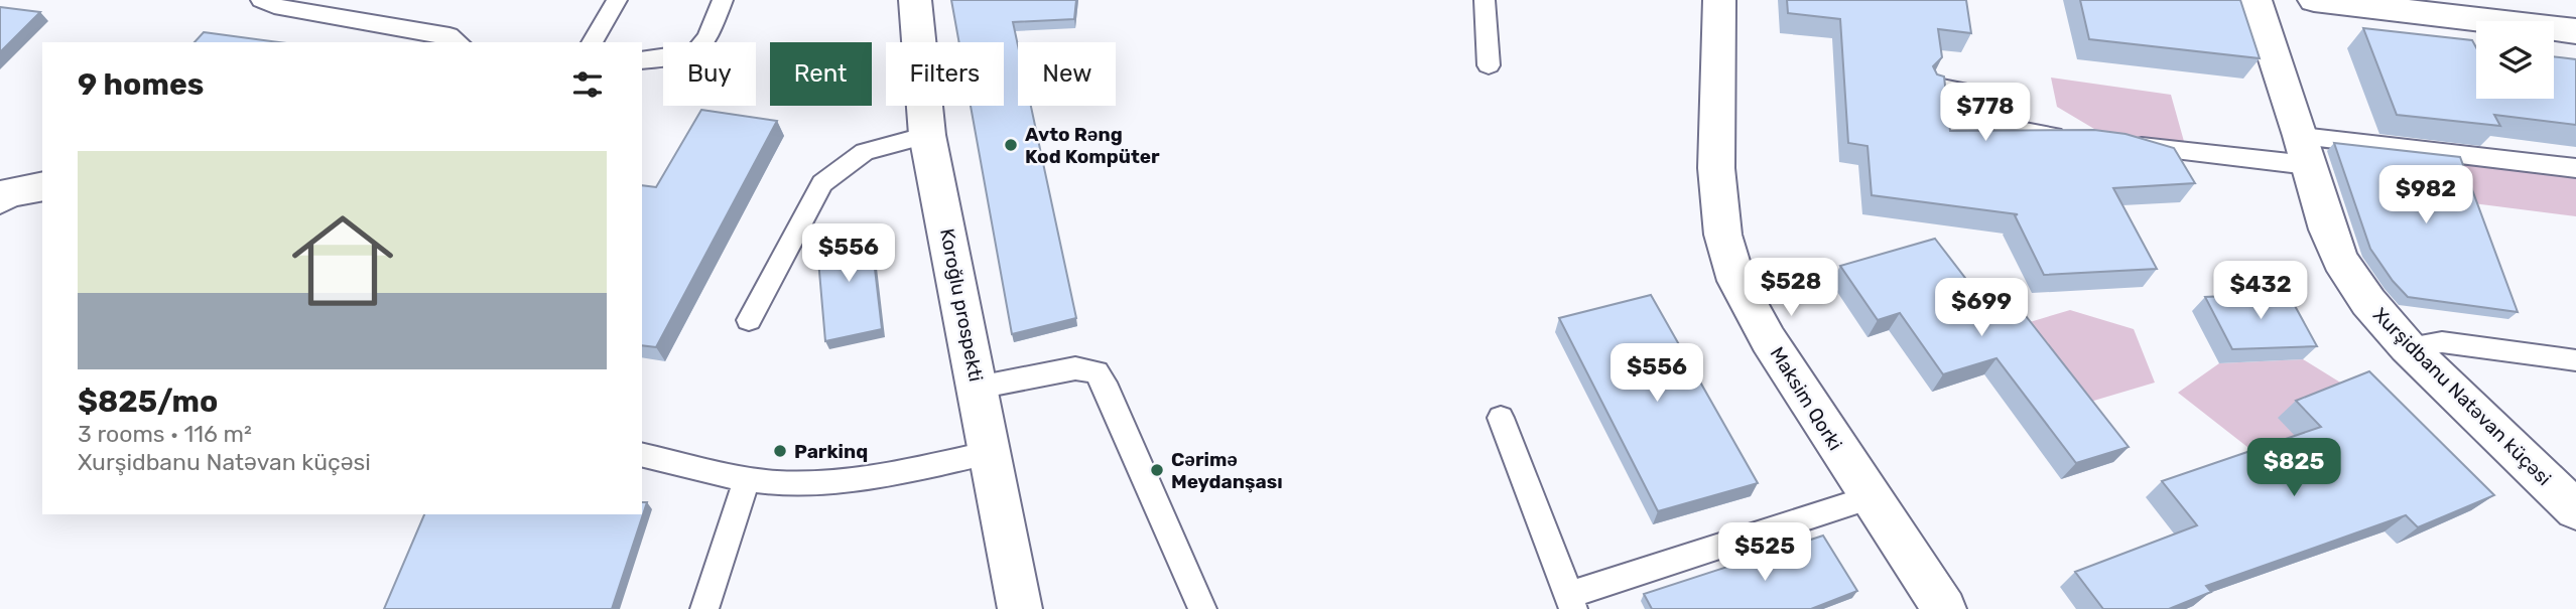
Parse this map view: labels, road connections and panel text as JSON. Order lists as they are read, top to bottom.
{
  "streets": {
    "street": ["Koroğlu prospekti", "Xurşidbanu Natəvan küçəsi", "Maksim Qorki"]
  },
  "places": ["Avto Rəng Kod Kompüter", "Parkinq", "Cərimə Meydanşası"],
  "page": {
    "chip": [
      "Buy",
      "Rent",
      "Filters",
      "New"
    ],
    "heading": "9 homes",
    "price": [
      "$778",
      "$982",
      "$556",
      "$528",
      "$432",
      "$699",
      "$556",
      "$825",
      "$525"
    ],
    "list": [
      {
        "name": "$825/mo",
        "note": "3 rooms · 116 m² · Xurşidbanu Natəvan küçəsi"
      }
    ]
  }
}
